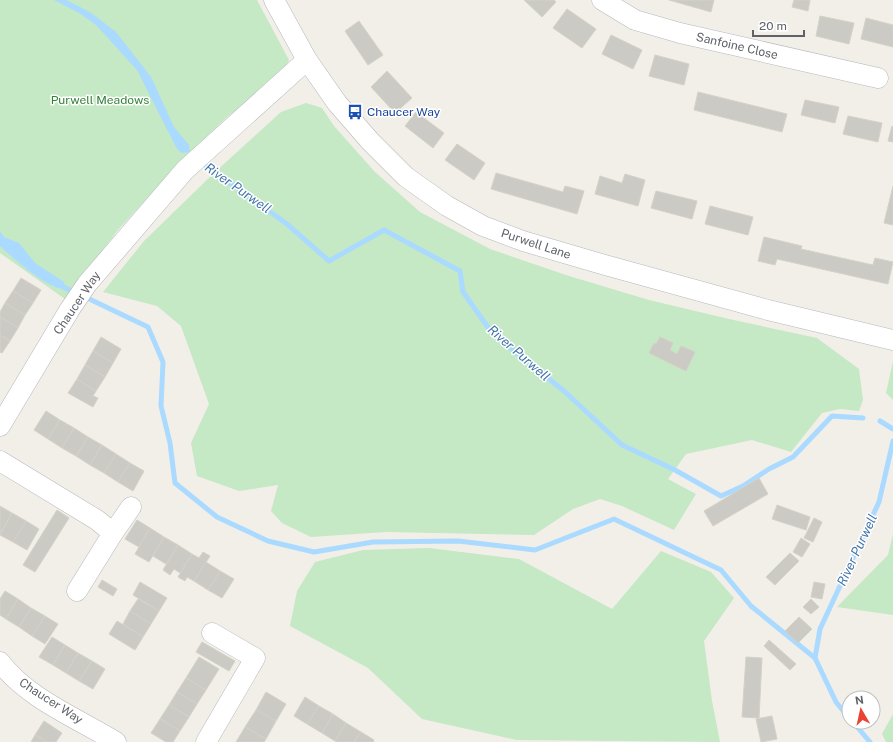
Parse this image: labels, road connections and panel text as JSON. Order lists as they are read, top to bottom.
{
  "streets": {
    "street": ["Sanfoine Close", "Purwell Lane", "Chaucer Way"]
  },
  "crossings": [
    ["Purwell Lane", "Chaucer Way"]
  ],
  "water": ["River Purwell"],
  "parks": ["Purwell Meadows"],
  "places": {
    "bus stop": ["Chaucer Way"]
  },
  "scale_bar": "20 m",
  "north": "top"
}
